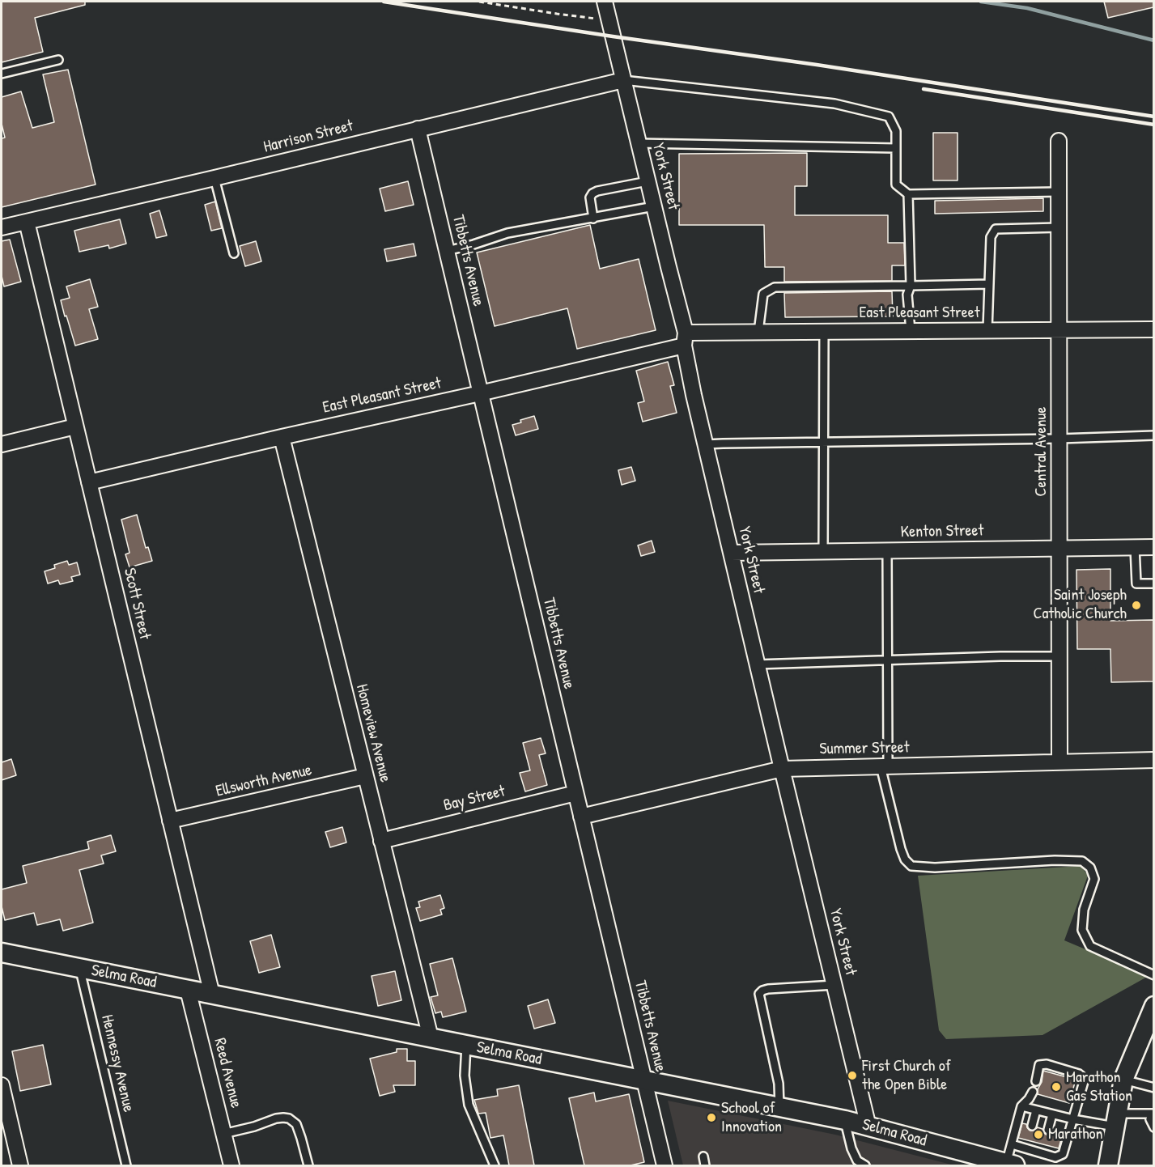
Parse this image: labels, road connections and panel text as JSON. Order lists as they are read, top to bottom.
{
  "streets": {
    "street": [
      "Harrison Street",
      "York Street",
      "Tibbetts Avenue",
      "East Pleasant Street",
      "Central Avenue",
      "Kenton Street",
      "Scott Street",
      "Homeview Avenue",
      "Summer Street",
      "Ellsworth Avenue",
      "Bay Street",
      "Selma Road",
      "Reed Avenue"
    ],
    "lane": ["Hennessy Avenue"]
  },
  "crossings": [
    ["Harrison Street", "York Street"],
    ["Harrison Street", "Tibbetts Avenue"],
    ["Harrison Street", "Scott Street"],
    ["York Street", "East Pleasant Street"],
    ["York Street", "Kenton Street"],
    ["York Street", "Summer Street"],
    ["York Street", "Selma Road"],
    ["Tibbetts Avenue", "East Pleasant Street"],
    ["Tibbetts Avenue", "Summer Street"],
    ["Tibbetts Avenue", "Bay Street"],
    ["Tibbetts Avenue", "Selma Road"],
    ["East Pleasant Street", "Central Avenue"],
    ["East Pleasant Street", "Scott Street"],
    ["East Pleasant Street", "Homeview Avenue"],
    ["Central Avenue", "Kenton Street"],
    ["Central Avenue", "Summer Street"],
    ["Scott Street", "Ellsworth Avenue"],
    ["Scott Street", "Selma Road"],
    ["Homeview Avenue", "Ellsworth Avenue"],
    ["Homeview Avenue", "Bay Street"],
    ["Homeview Avenue", "Selma Road"],
    ["Selma Road", "Hennessy Avenue"],
    ["Selma Road", "Reed Avenue"]
  ],
  "places": [
    "Saint Joseph Catholic Church",
    "First Church of the Open Bible",
    "Marathon Gas Station",
    "School of Innovation",
    "Marathon"
  ]
}
